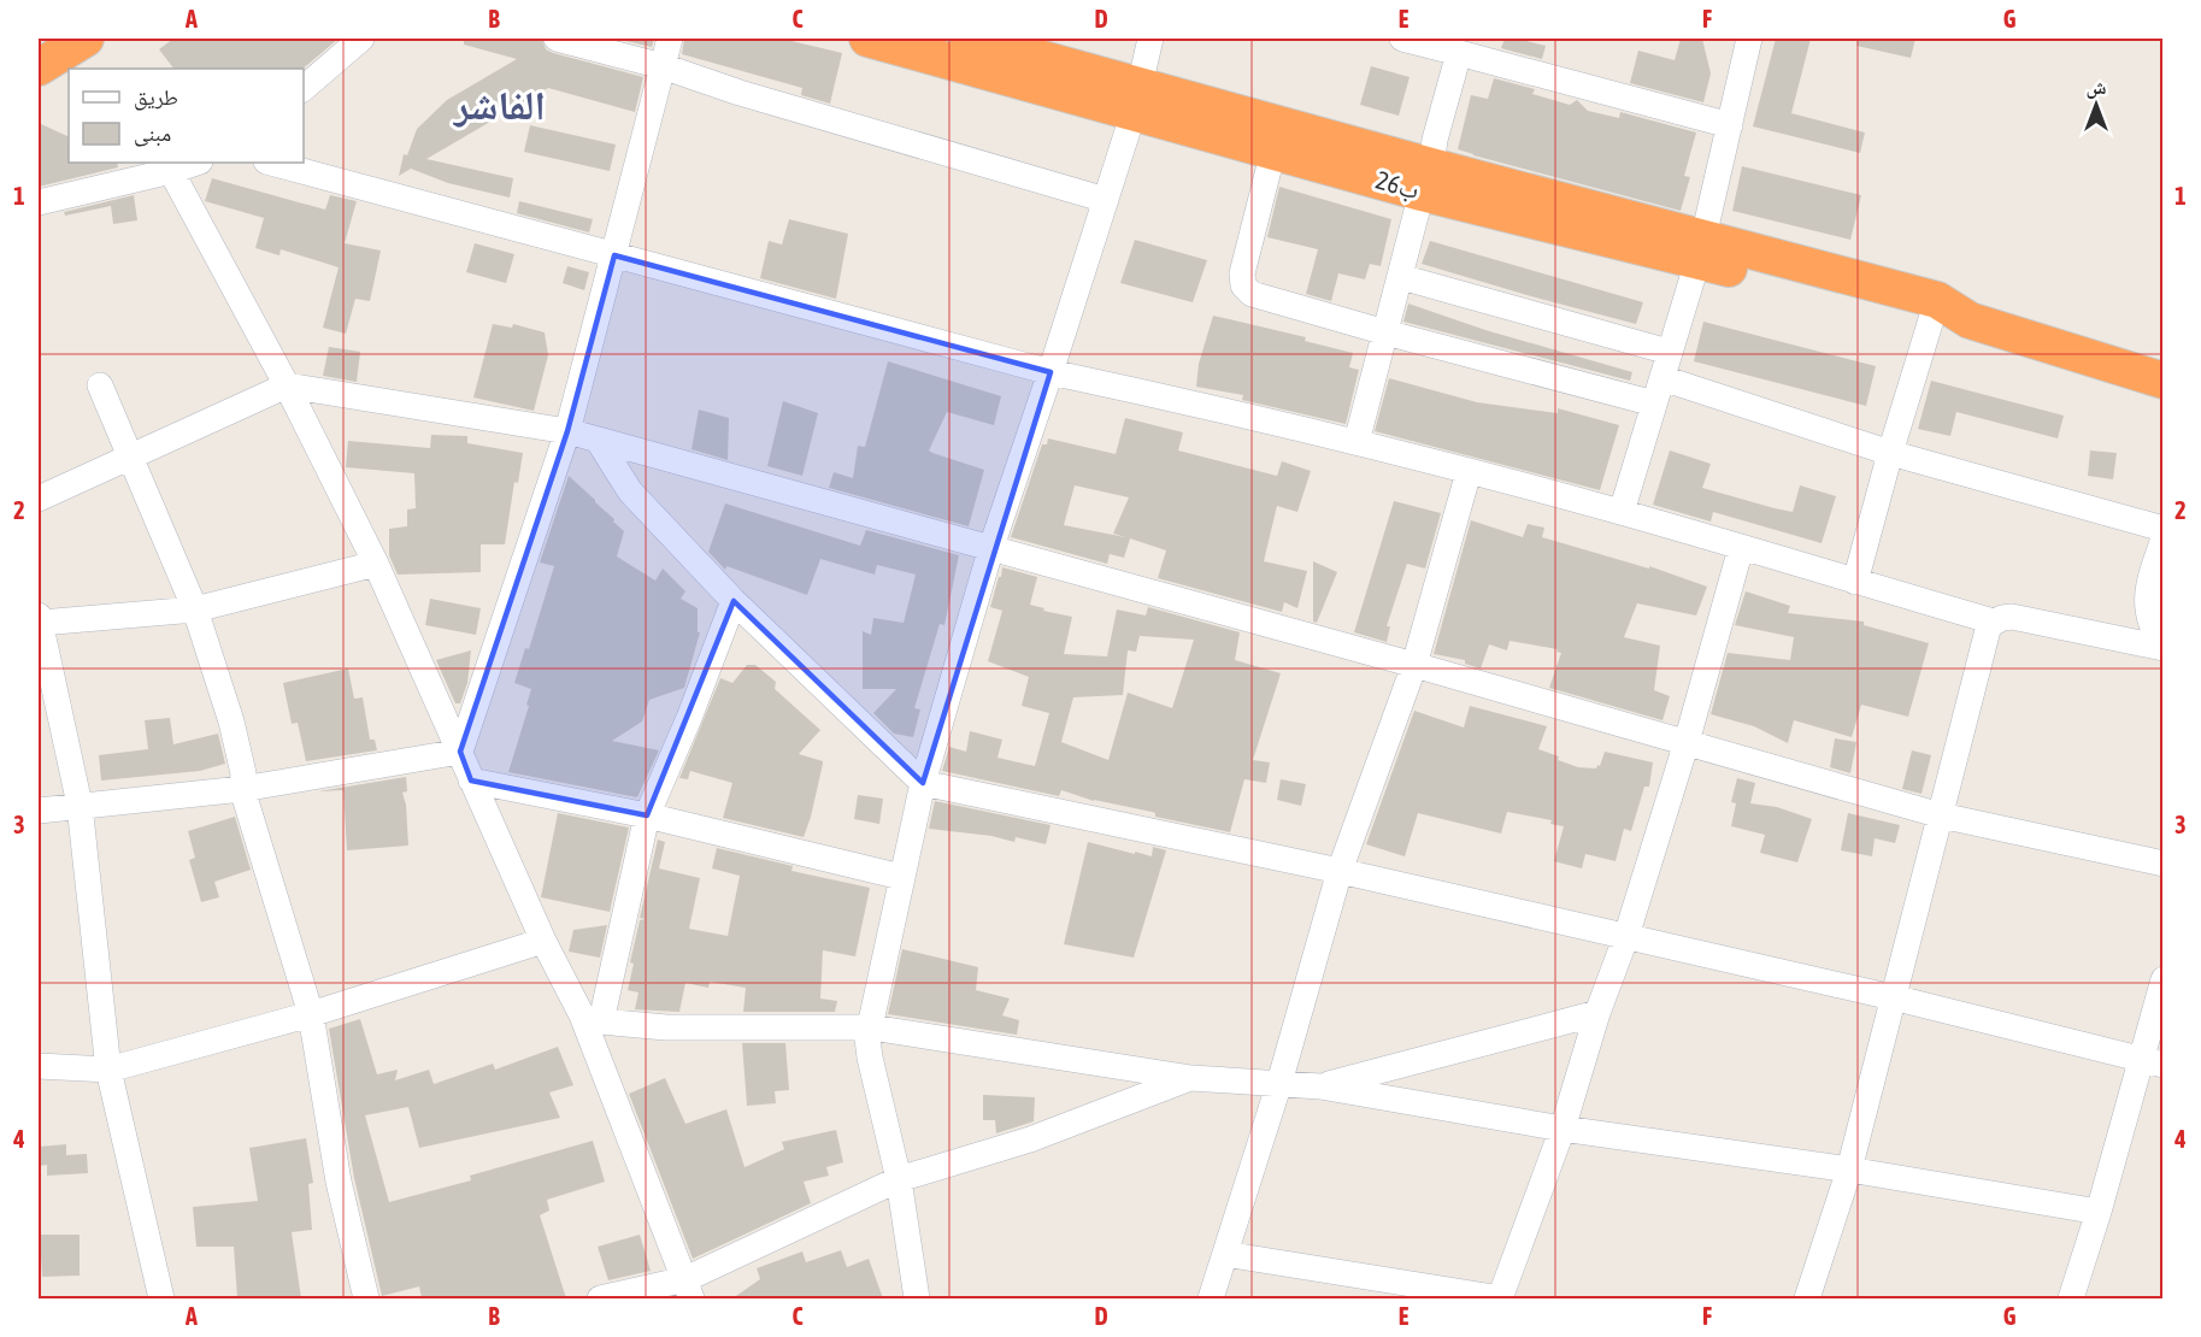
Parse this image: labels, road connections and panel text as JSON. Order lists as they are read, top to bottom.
{
  "streets": {
    "highway": ["26ب"]
  },
  "districts": ["الفاشر"],
  "legend": ["طريق", "مبنى"],
  "north": "top",
  "grid": {
    "columns": [
      "A",
      "B",
      "C",
      "D",
      "E",
      "F",
      "G"
    ],
    "rows": [
      "1",
      "2",
      "3",
      "4"
    ]
  }
}
